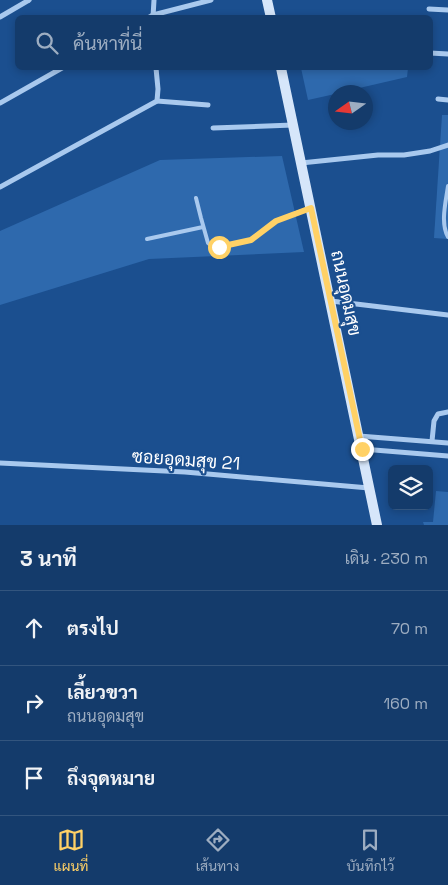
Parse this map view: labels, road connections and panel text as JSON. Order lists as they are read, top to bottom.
{
  "streets": {
    "main road": ["ถนนอุดมสุข"],
    "street": ["ซอยอุดมสุข 21"]
  },
  "crossings": [
    ["ถนนอุดมสุข", "ซอยอุดมสุข 21"]
  ],
  "north": "left",
  "page": {
    "search": "ค้นหาที่นี่",
    "heading": ["3 นาที", "เดิน · 230 m"],
    "list": [
      ["ตรงไป", "70 m"],
      ["เลี้ยวขวา", "ถนนอุดมสุข", "160 m"],
      "ถึงจุดหมาย"
    ],
    "nav": ["แผนที่", "เส้นทาง", "บันทึกไว้"]
  }
}
